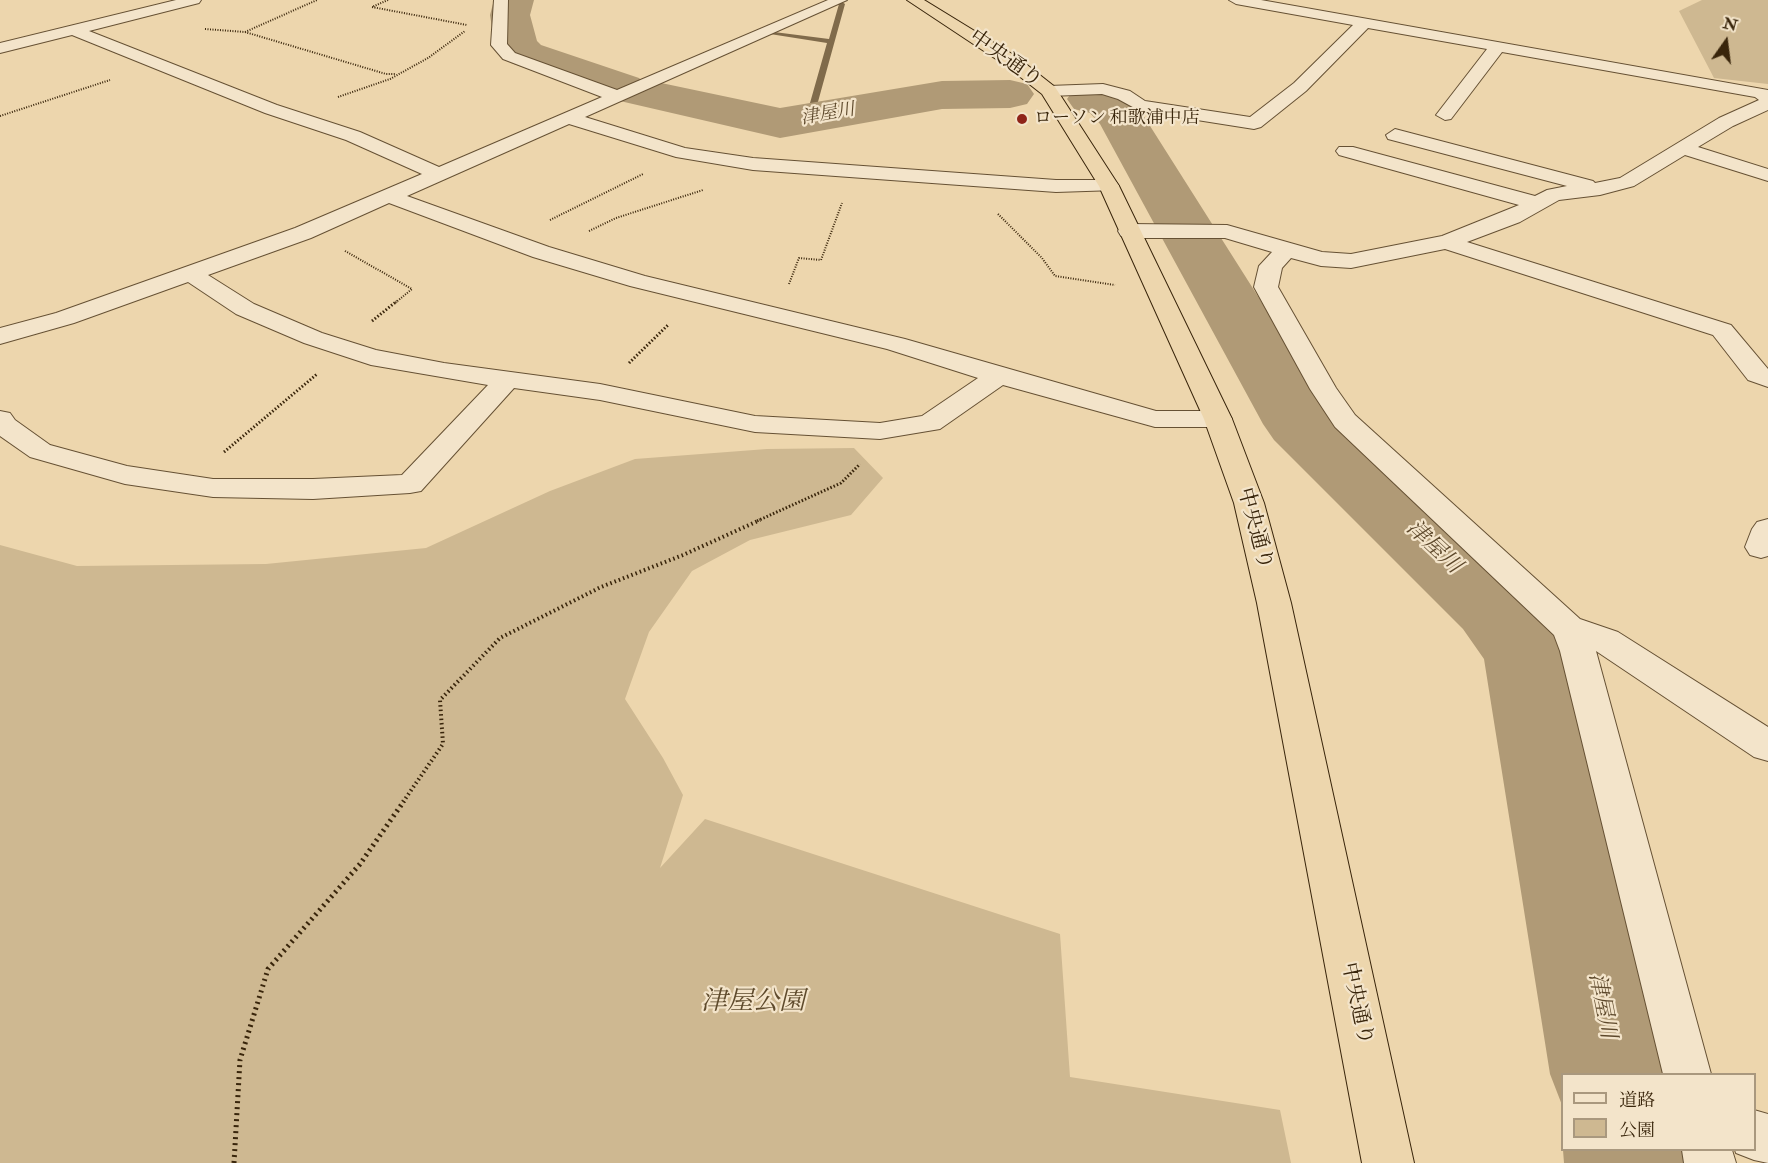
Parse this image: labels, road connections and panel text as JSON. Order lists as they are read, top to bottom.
{
  "streets": {
    "highway": ["中央通り"]
  },
  "water": ["津屋川"],
  "parks": ["津屋公園"],
  "places": ["ローソン 和歌浦中店"],
  "legend": ["道路", "公園"],
  "north": "top"
}
